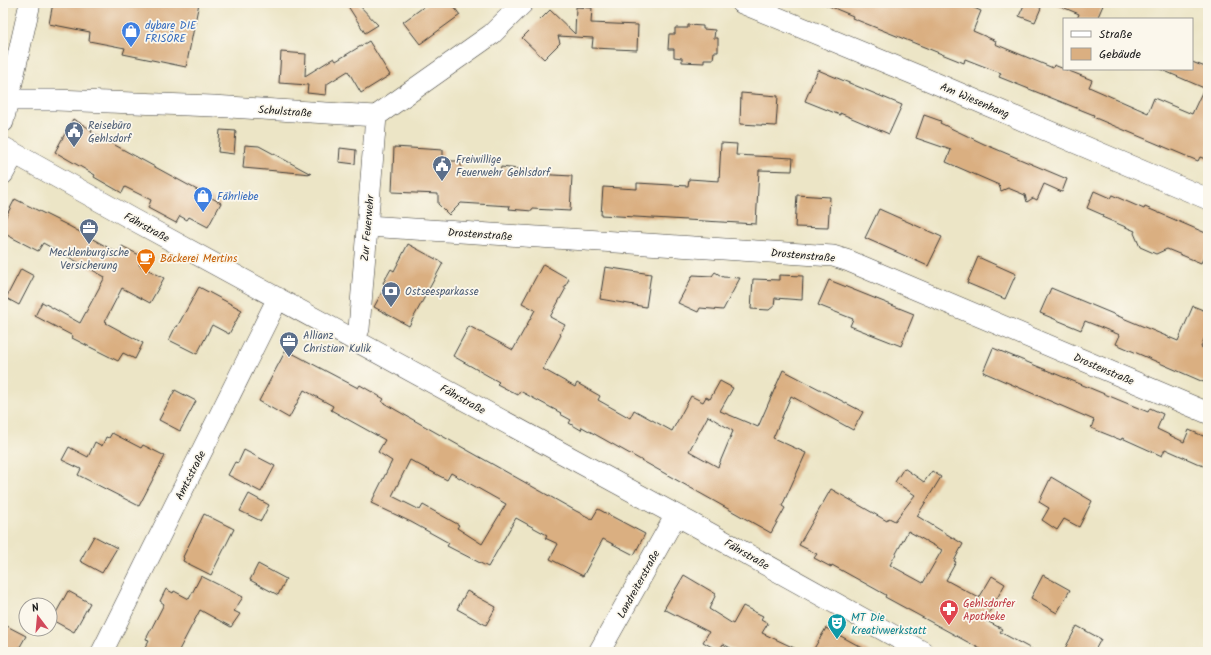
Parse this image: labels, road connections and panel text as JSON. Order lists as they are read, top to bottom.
{
  "streets": {
    "street": [
      "Am Wiesenhang",
      "Schulstraße",
      "Fährstraße",
      "Zur Feuerwehr",
      "Drostenstraße",
      "Amtsstraße",
      "Landreiterstraße"
    ]
  },
  "crossings": [
    ["Schulstraße", "Zur Feuerwehr"],
    ["Fährstraße", "Zur Feuerwehr"],
    ["Fährstraße", "Amtsstraße"],
    ["Fährstraße", "Landreiterstraße"],
    ["Zur Feuerwehr", "Drostenstraße"]
  ],
  "places": {
    "shop": ["dybare DIE FRISÖRE", "Fährliebe"],
    "public building": ["Reisebüro Gehlsdorf", "Freiwillige Feuerwehr Gehlsdorf"],
    "office": ["Mecklenburgische Versicherung", "Allianz Christian Kulik"],
    "cafe": ["Bäckerei Mertins"],
    "bank": ["Ostseesparkasse"],
    "pharmacy": ["Gehlsdorfer Apotheke"],
    "theatre": ["MT Die Kreativwerkstatt"]
  },
  "legend": ["Straße", "Gebäude"],
  "north": "top"
}
